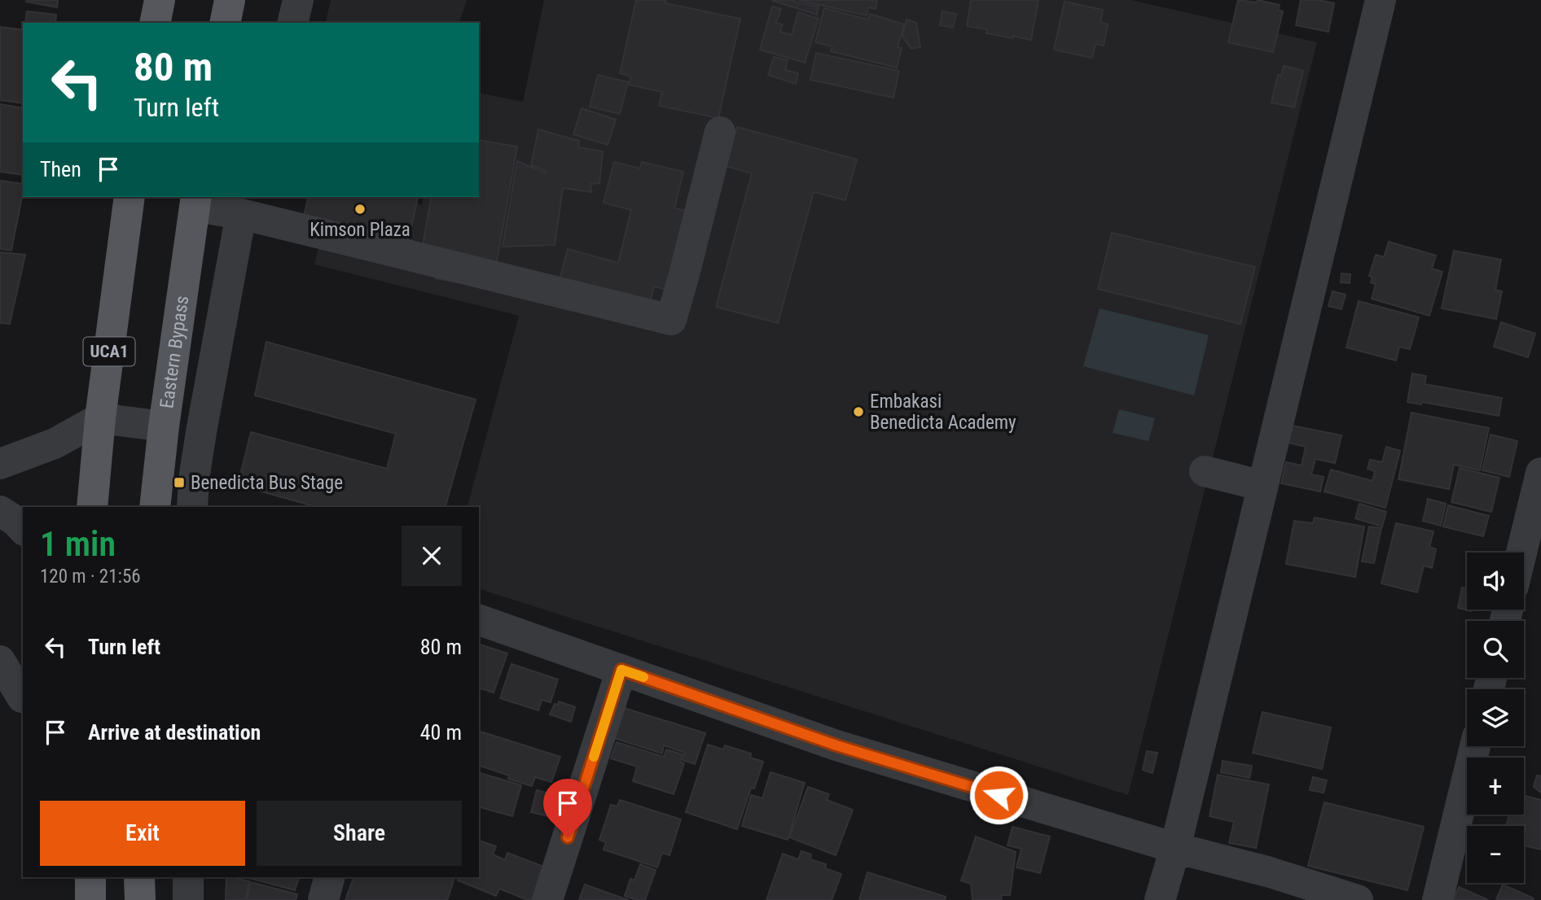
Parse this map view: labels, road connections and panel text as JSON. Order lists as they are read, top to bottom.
{
  "streets": {
    "main road": ["UCA1", "Eastern Bypass"]
  },
  "places": {
    "other": ["Kimson Plaza", "Embakasi Benedicta Academy"],
    "transit": ["Benedicta Bus Stage"]
  },
  "page": {
    "turn": ["80 m", "Turn left"],
    "then": "Then",
    "heading": ["1 min", "120 m · 21:56"],
    "map_buttons": ["+", "−"],
    "list": [
      {
        "name": "Turn left",
        "value": "80 m"
      },
      {
        "name": "Arrive at destination",
        "value": "40 m"
      }
    ],
    "buttons": ["Exit", "Share"]
  }
}
